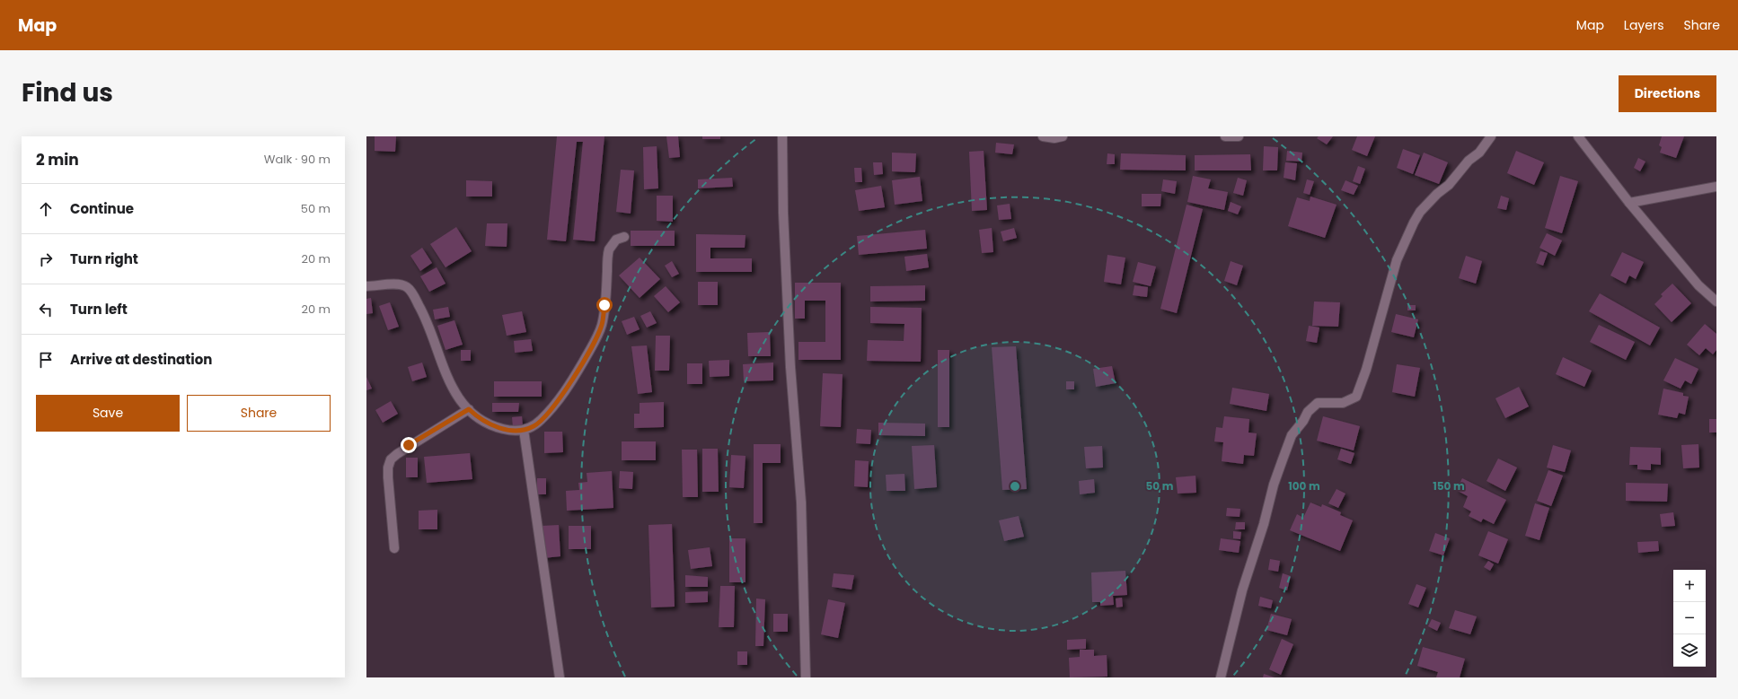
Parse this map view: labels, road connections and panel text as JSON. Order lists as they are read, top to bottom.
{
  "page": {
    "header": "Map",
    "nav": ["Map", "Layers", "Share"],
    "title": "Find us",
    "buttons": [
      "Directions",
      ["Save", "Share"]
    ],
    "heading": ["2 min", "Walk · 90 m"],
    "list": [
      ["Continue", "50 m"],
      ["Turn right", "20 m"],
      ["Turn left", "20 m"],
      "Arrive at destination"
    ],
    "map_buttons": ["+", "−"]
  },
  "rings": ["50 m", "100 m", "150 m"]
}
